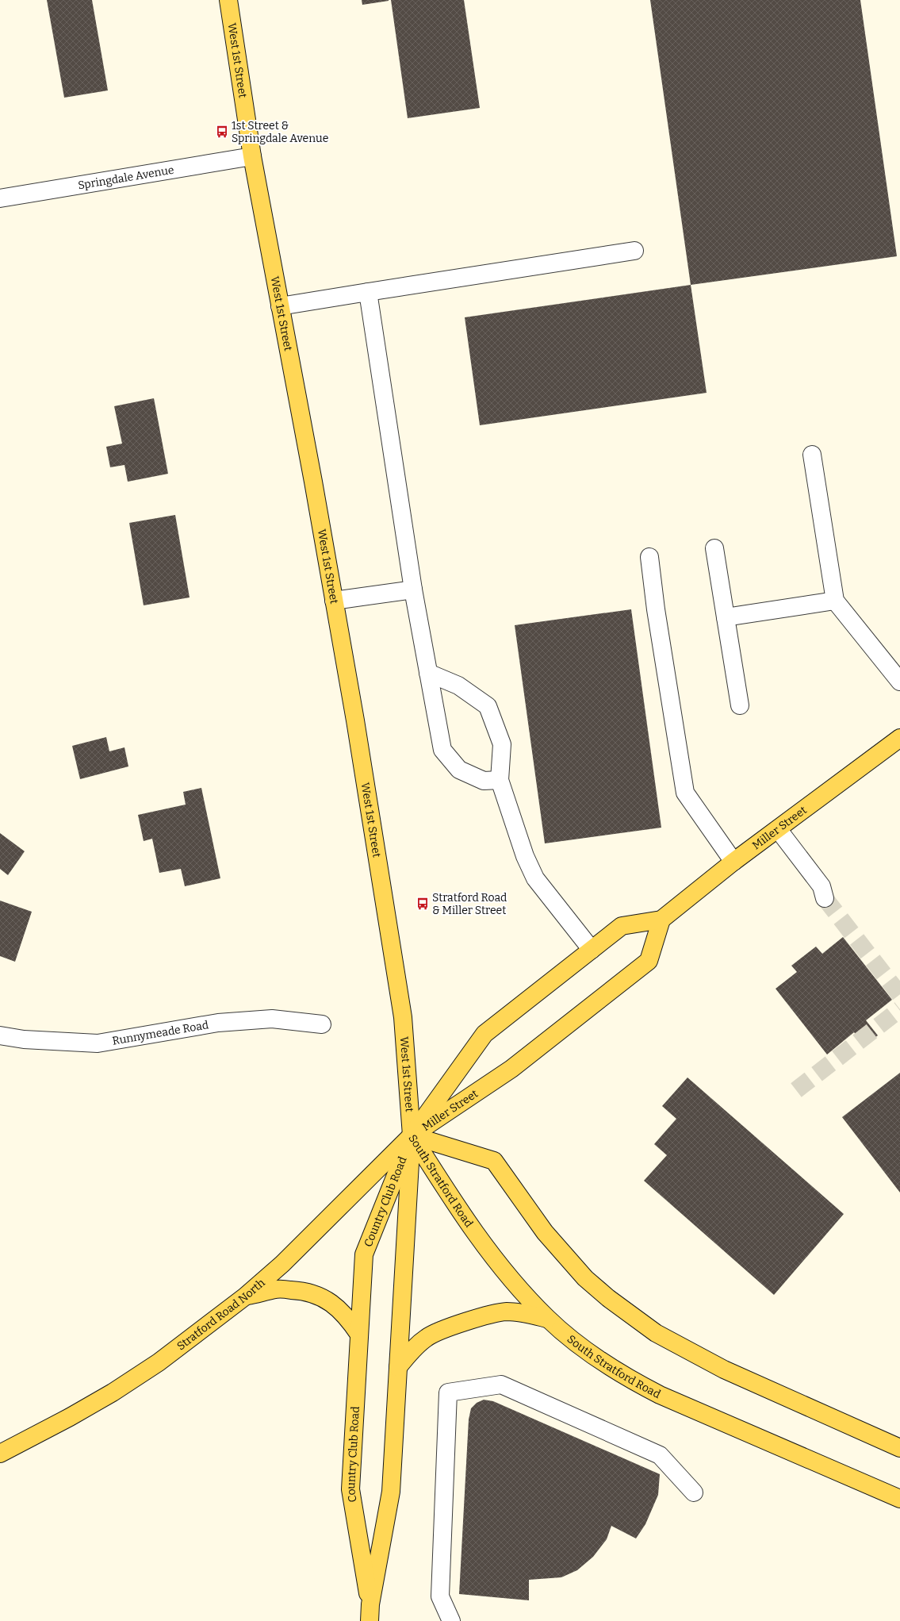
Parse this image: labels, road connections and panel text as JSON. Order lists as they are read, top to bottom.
{
  "streets": {
    "main road": [
      "West 1st Street",
      "Miller Street",
      "South Stratford Road",
      "Country Club Road",
      "Stratford Road North"
    ],
    "street": ["Springdale Avenue", "Runnymeade Road"]
  },
  "crossings": [
    ["West 1st Street", "Springdale Avenue"],
    ["West 1st Street", "Miller Street"],
    ["West 1st Street", "South Stratford Road"],
    ["West 1st Street", "Country Club Road"],
    ["West 1st Street", "Stratford Road North"],
    ["Miller Street", "South Stratford Road"],
    ["Miller Street", "Country Club Road"],
    ["Miller Street", "Stratford Road North"],
    ["South Stratford Road", "Country Club Road"],
    ["South Stratford Road", "Stratford Road North"],
    ["Country Club Road", "Stratford Road North"]
  ],
  "places": {
    "bus stop": ["1st Street & Springdale Avenue", "Stratford Road & Miller Street"]
  }
}
